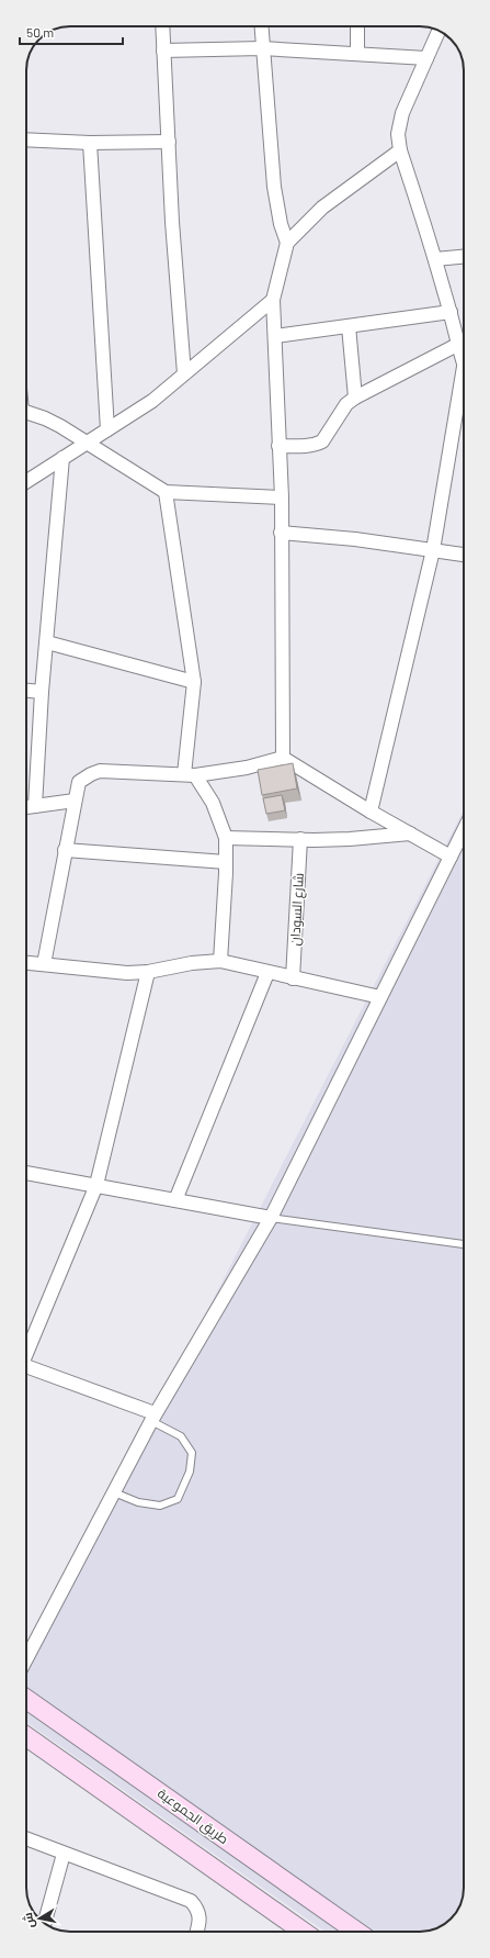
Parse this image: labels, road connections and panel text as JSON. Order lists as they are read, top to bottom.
{
  "streets": {
    "main road": ["طريق الجموعية"],
    "street": ["شارع السودان"]
  },
  "scale_bar": "50 m",
  "north": "left"
}
